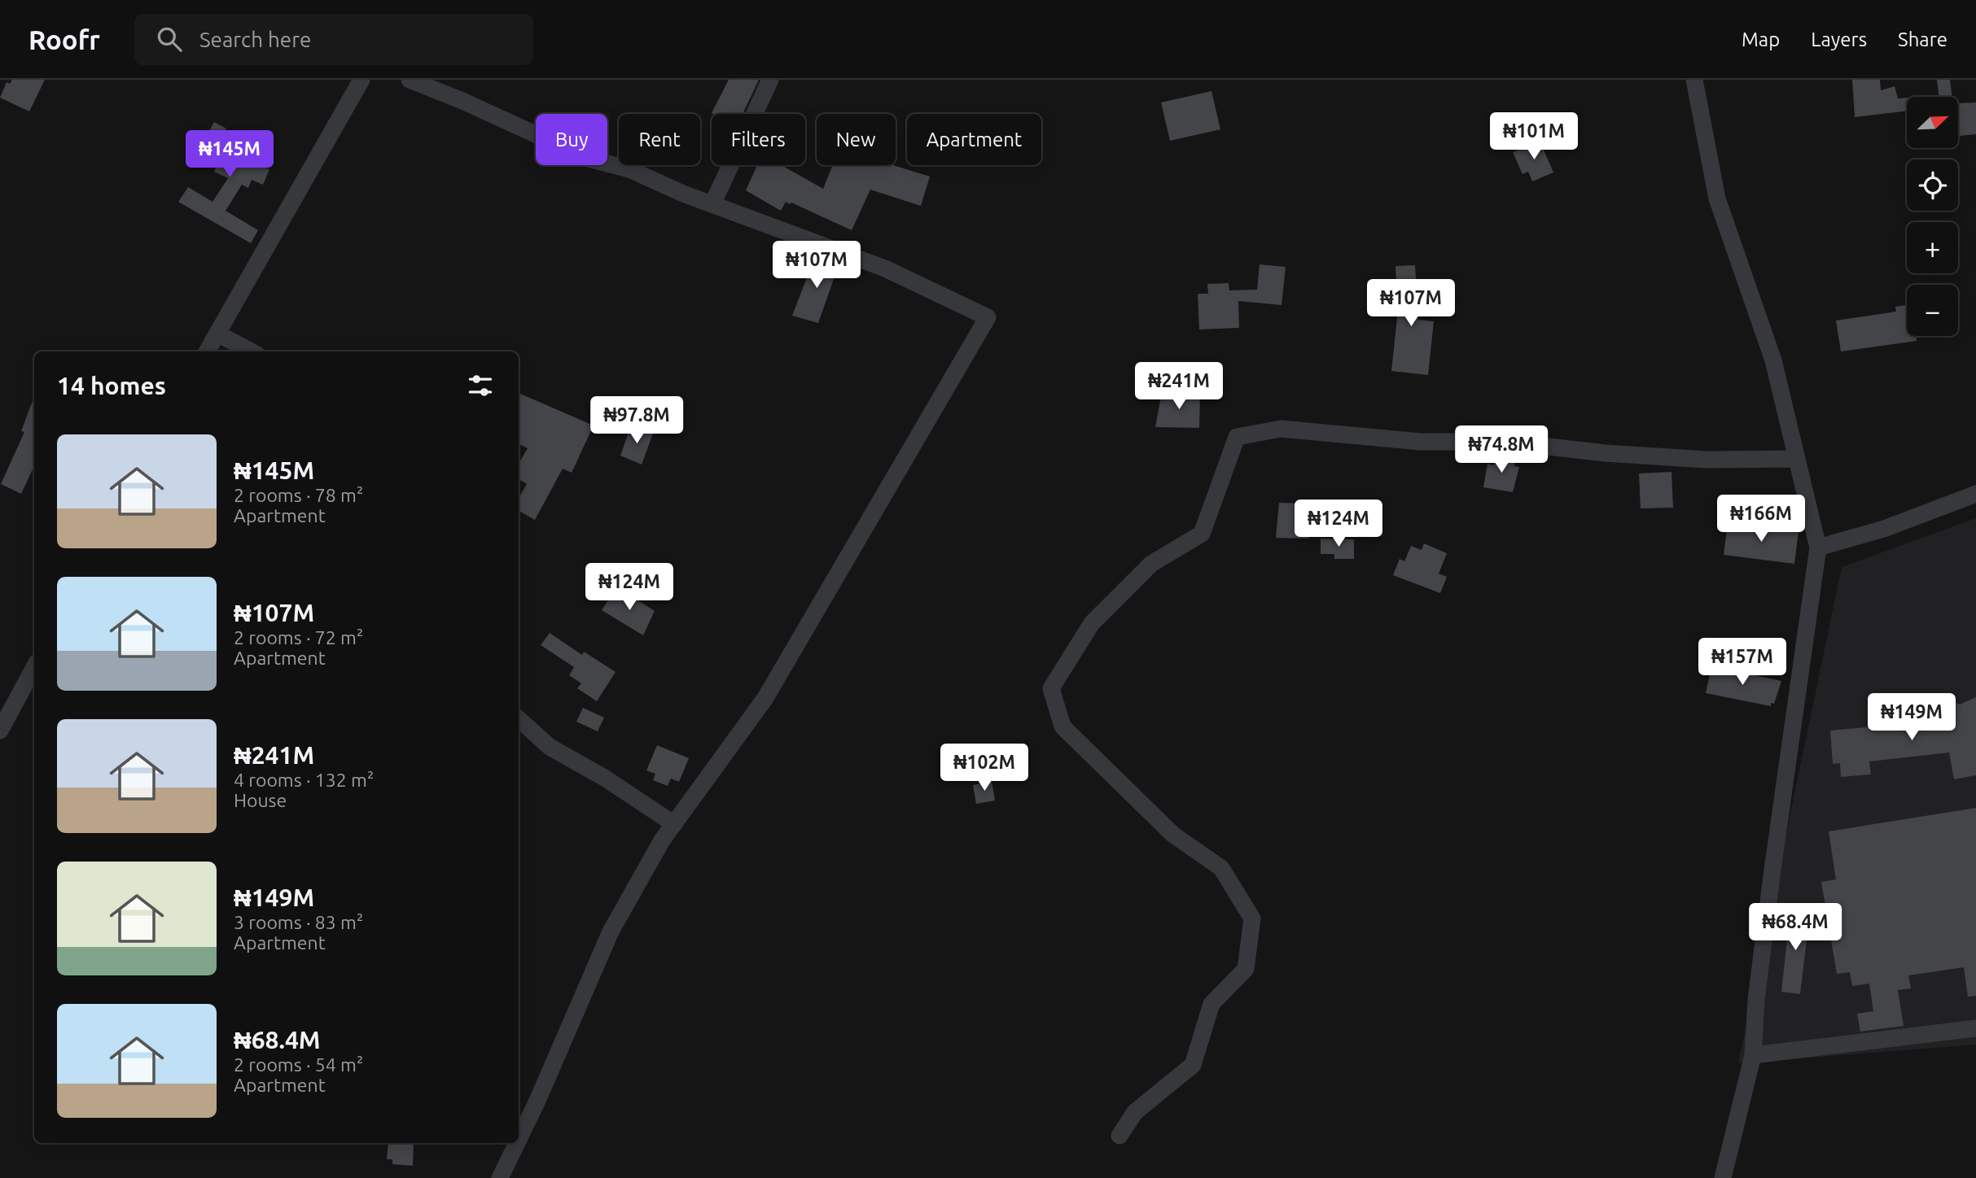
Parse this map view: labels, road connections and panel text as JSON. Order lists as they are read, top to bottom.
{
  "north": "top right",
  "page": {
    "header": "Roofr",
    "search": "Search here",
    "nav": ["Map", "Layers", "Share"],
    "map_buttons": ["+", "−"],
    "price": [
      "₦101M",
      "₦145M",
      "₦107M",
      "₦107M",
      "₦241M",
      "₦97.8M",
      "₦74.8M",
      "₦166M",
      "₦124M",
      "₦124M",
      "₦157M",
      "₦149M",
      "₦102M",
      "₦68.4M"
    ],
    "chip": [
      "Buy",
      "Rent",
      "Filters",
      "New",
      "Apartment"
    ],
    "heading": "14 homes",
    "list": [
      {
        "name": "₦145M",
        "note": "2 rooms · 78 m² · Apartment"
      },
      {
        "name": "₦107M",
        "note": "2 rooms · 72 m² · Apartment"
      },
      {
        "name": "₦241M",
        "note": "4 rooms · 132 m² · House"
      },
      {
        "name": "₦149M",
        "note": "3 rooms · 83 m² · Apartment"
      },
      {
        "name": "₦68.4M",
        "note": "2 rooms · 54 m² · Apartment"
      }
    ]
  }
}
